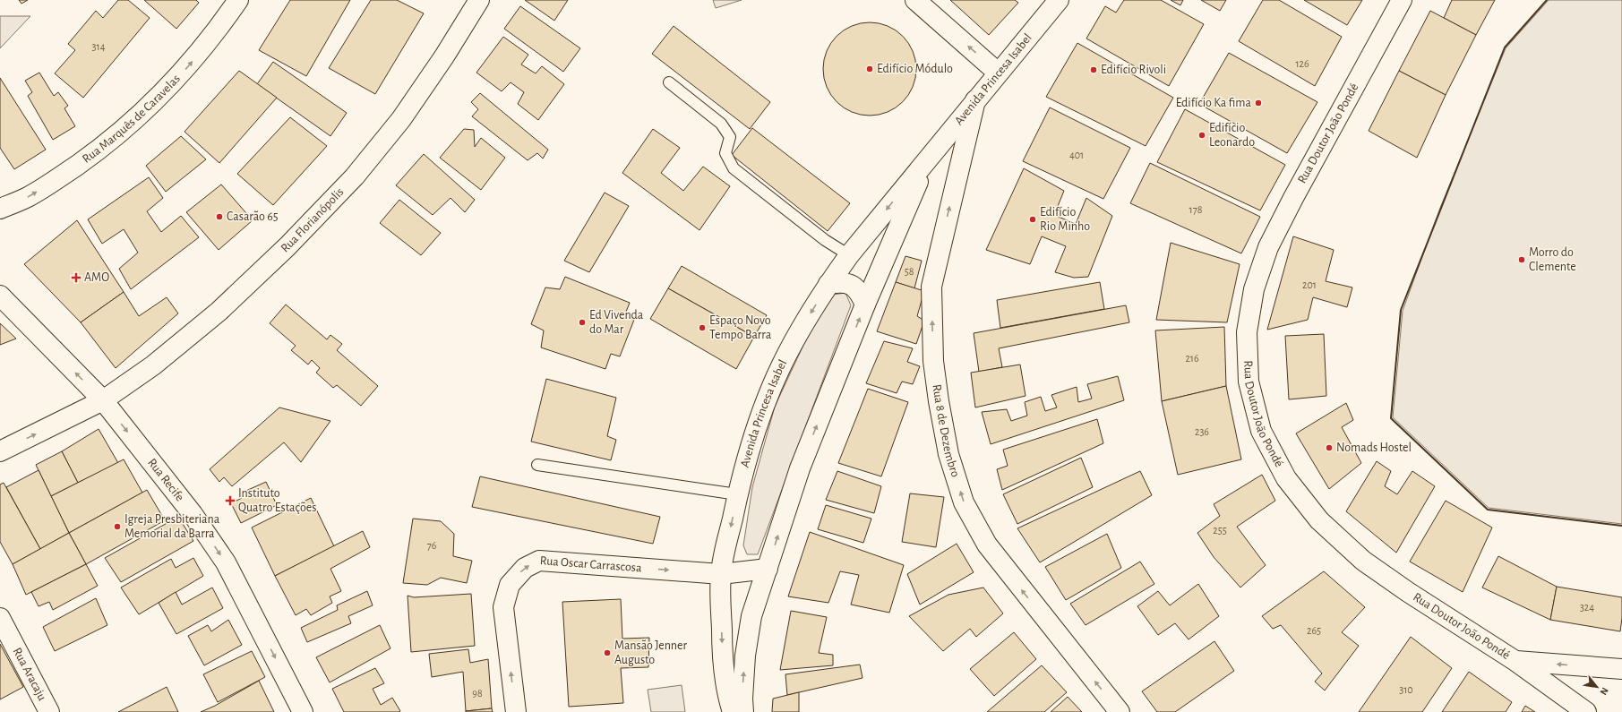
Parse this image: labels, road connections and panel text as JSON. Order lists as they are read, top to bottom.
{
  "streets": {
    "street": [
      "Avenida Princesa Isabel",
      "Rua Marquês de Caravelas",
      "Rua Doutor João Pondé",
      "Rua Florianópolis",
      "Rua 8 de Dezembro",
      "Rua Recife",
      "Rua Oscar Carrascosa",
      "Rua Aracaju"
    ]
  },
  "crossings": [
    ["Avenida Princesa Isabel", "Rua 8 de Dezembro"],
    ["Avenida Princesa Isabel", "Rua Oscar Carrascosa"],
    ["Rua Florianópolis", "Rua Recife"]
  ],
  "one_way": ["Rua Marquês de Caravelas", "Rua 8 de Dezembro"],
  "places": {
    "other": [
      "Edifício Módulo",
      "Edifício Rivoli",
      "Edifício Ka fima",
      "Edifício Leonardo",
      "Casarão 65",
      "Edifício Rio Minho",
      "Morro do Clemente",
      "Ed Vivenda do Mar",
      "Espaço Novo Tempo Barra",
      "Nomads Hostel",
      "Igreja Presbiteriana Memorial da Barra",
      "Mansão Jenner Augusto"
    ],
    "health": ["AMO", "Instituto Quatro Estações"]
  },
  "house_numbers": [
    "314",
    "126",
    "401",
    "178",
    "58",
    "201",
    "216",
    "236",
    "255",
    "76",
    "324",
    "265",
    "310",
    "98"
  ],
  "north": "bottom right"
}
